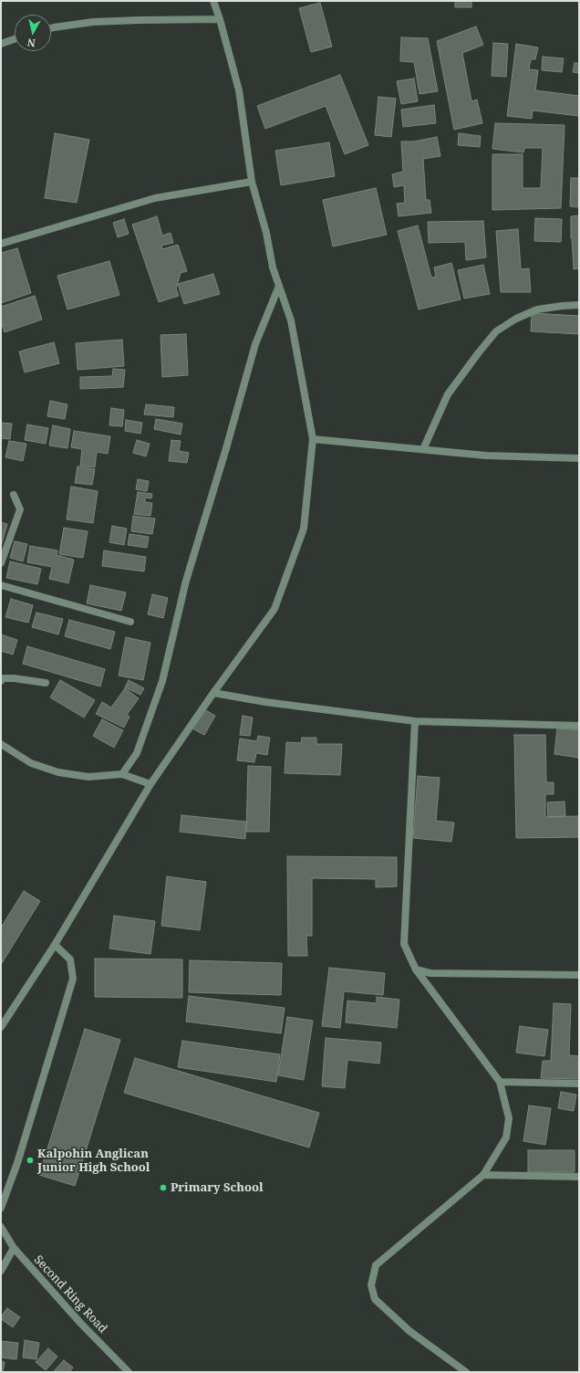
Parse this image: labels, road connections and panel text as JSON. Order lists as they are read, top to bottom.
{
  "streets": {
    "street": ["Second Ring Road"]
  },
  "places": ["Kalpohin Anglican Junior High School", "Primary School"],
  "north": "bottom"
}
